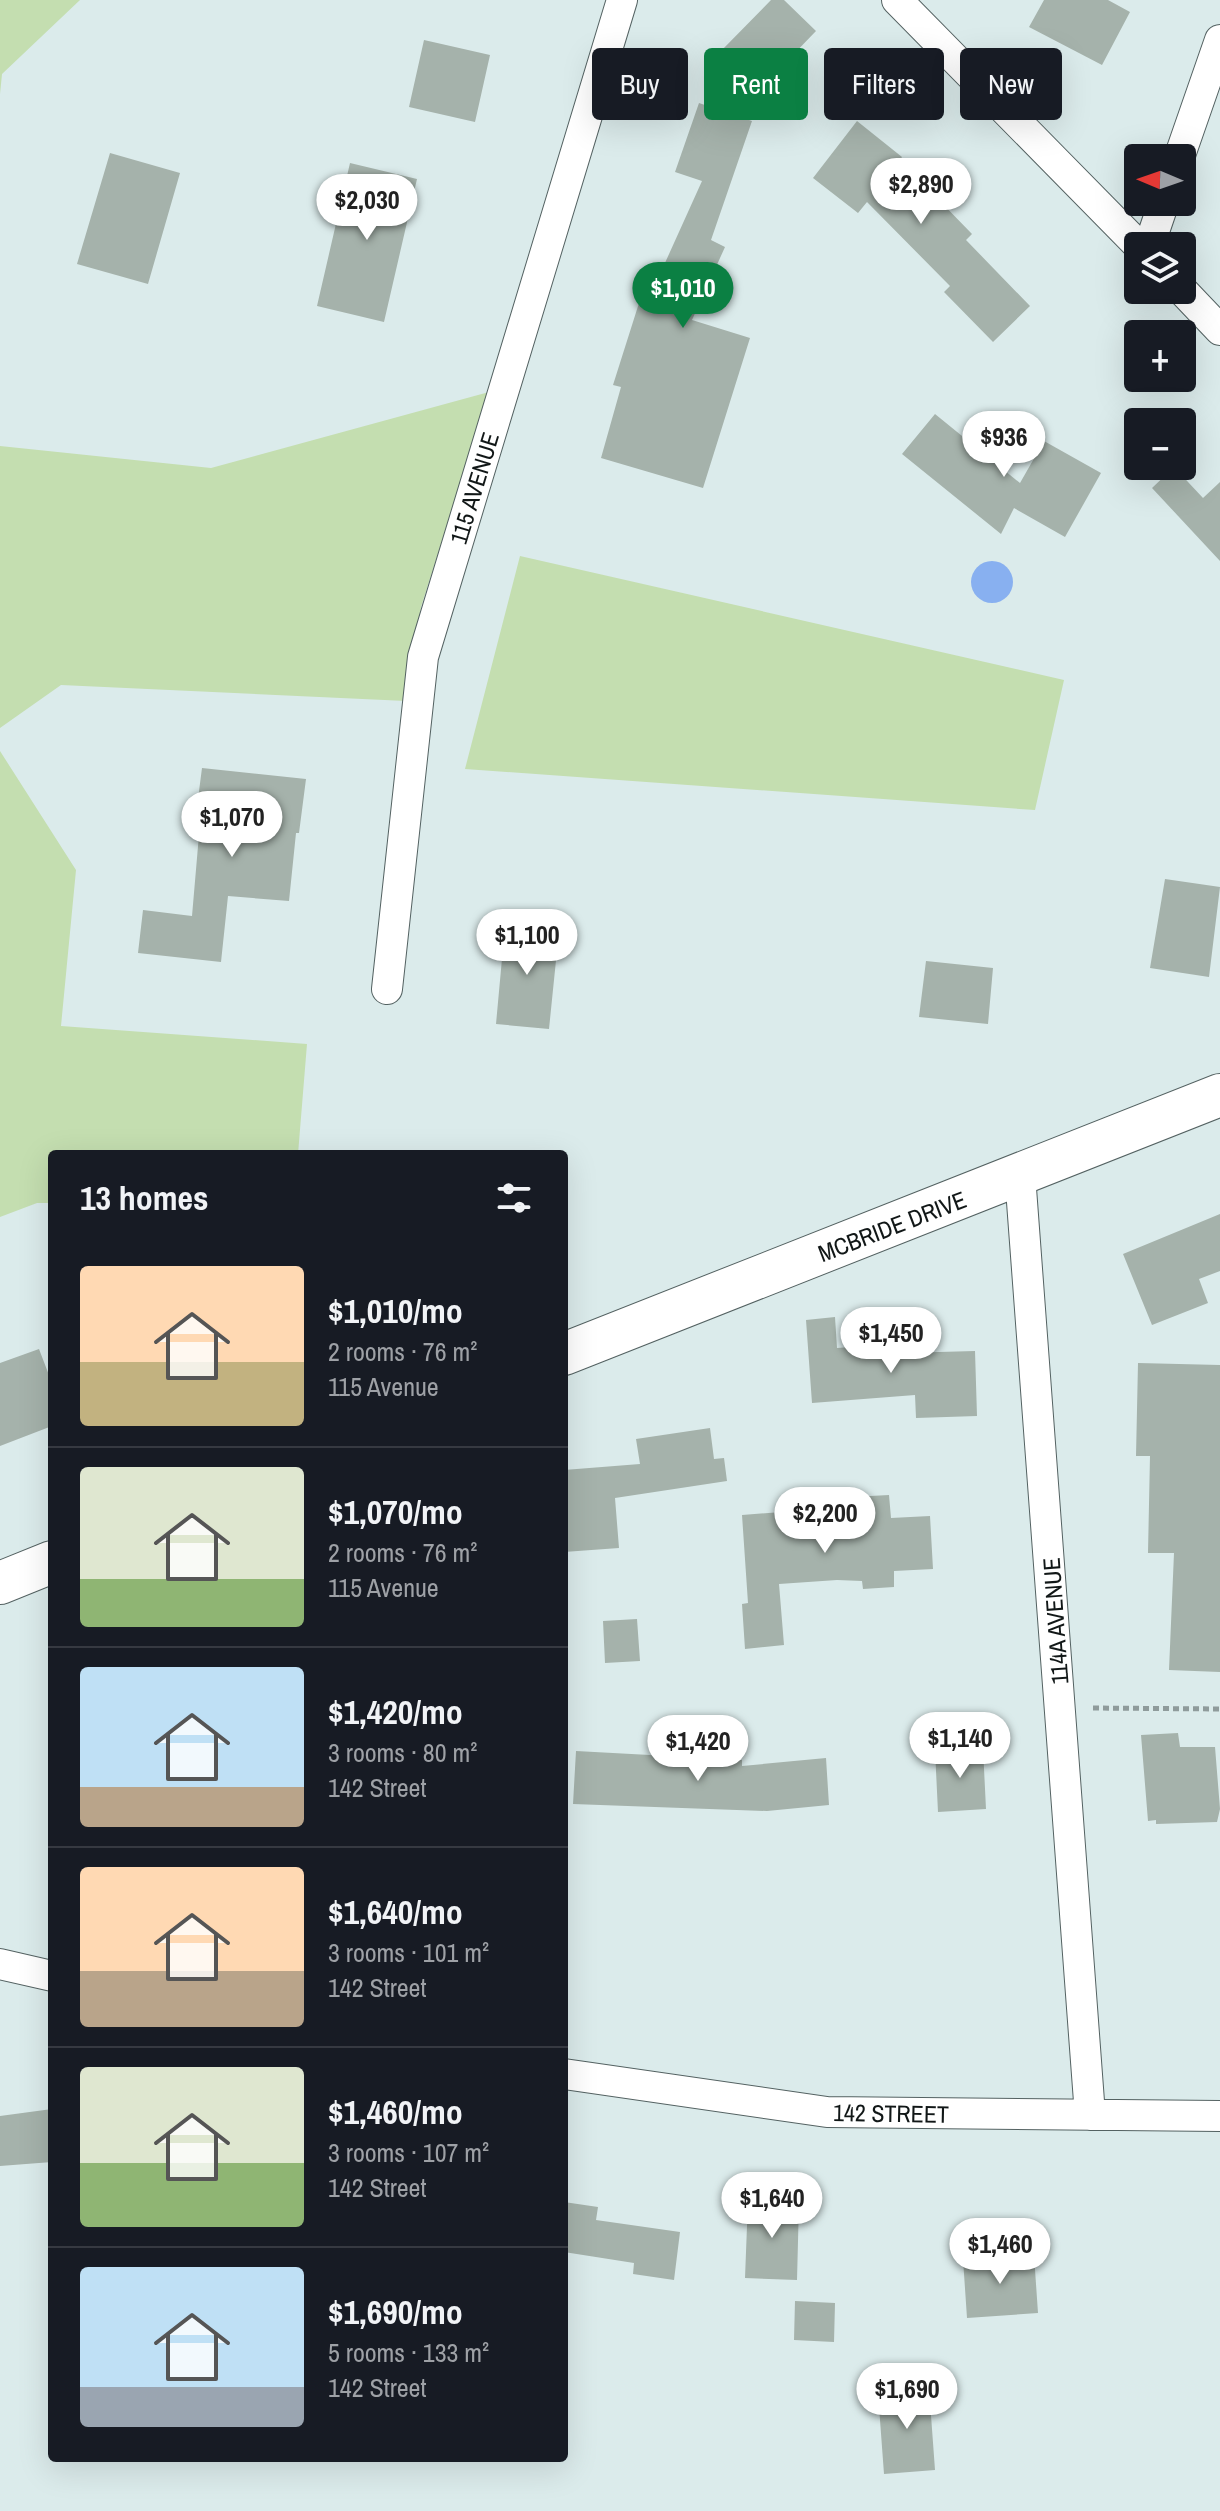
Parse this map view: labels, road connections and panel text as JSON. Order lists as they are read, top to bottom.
{
  "streets": {
    "street": [
      "115 AVENUE",
      "MCBRIDE DRIVE",
      "114A AVENUE",
      "142 STREET"
    ]
  },
  "crossings": [
    ["MCBRIDE DRIVE", "114A AVENUE"],
    ["114A AVENUE", "142 STREET"]
  ],
  "north": "left",
  "page": {
    "chip": [
      "Buy",
      "Rent",
      "Filters",
      "New"
    ],
    "map_buttons": ["+", "−"],
    "price": [
      "$2,890",
      "$2,030",
      "$1,010",
      "$936",
      "$1,070",
      "$1,100",
      "$1,450",
      "$2,200",
      "$1,140",
      "$1,420",
      "$1,640",
      "$1,460",
      "$1,690"
    ],
    "heading": "13 homes",
    "list": [
      {
        "name": "$1,010/mo",
        "note": "2 rooms · 76 m² · 115 Avenue"
      },
      {
        "name": "$1,070/mo",
        "note": "2 rooms · 76 m² · 115 Avenue"
      },
      {
        "name": "$1,420/mo",
        "note": "3 rooms · 80 m² · 142 Street"
      },
      {
        "name": "$1,640/mo",
        "note": "3 rooms · 101 m² · 142 Street"
      },
      {
        "name": "$1,460/mo",
        "note": "3 rooms · 107 m² · 142 Street"
      },
      {
        "name": "$1,690/mo",
        "note": "5 rooms · 133 m² · 142 Street"
      }
    ]
  }
}
